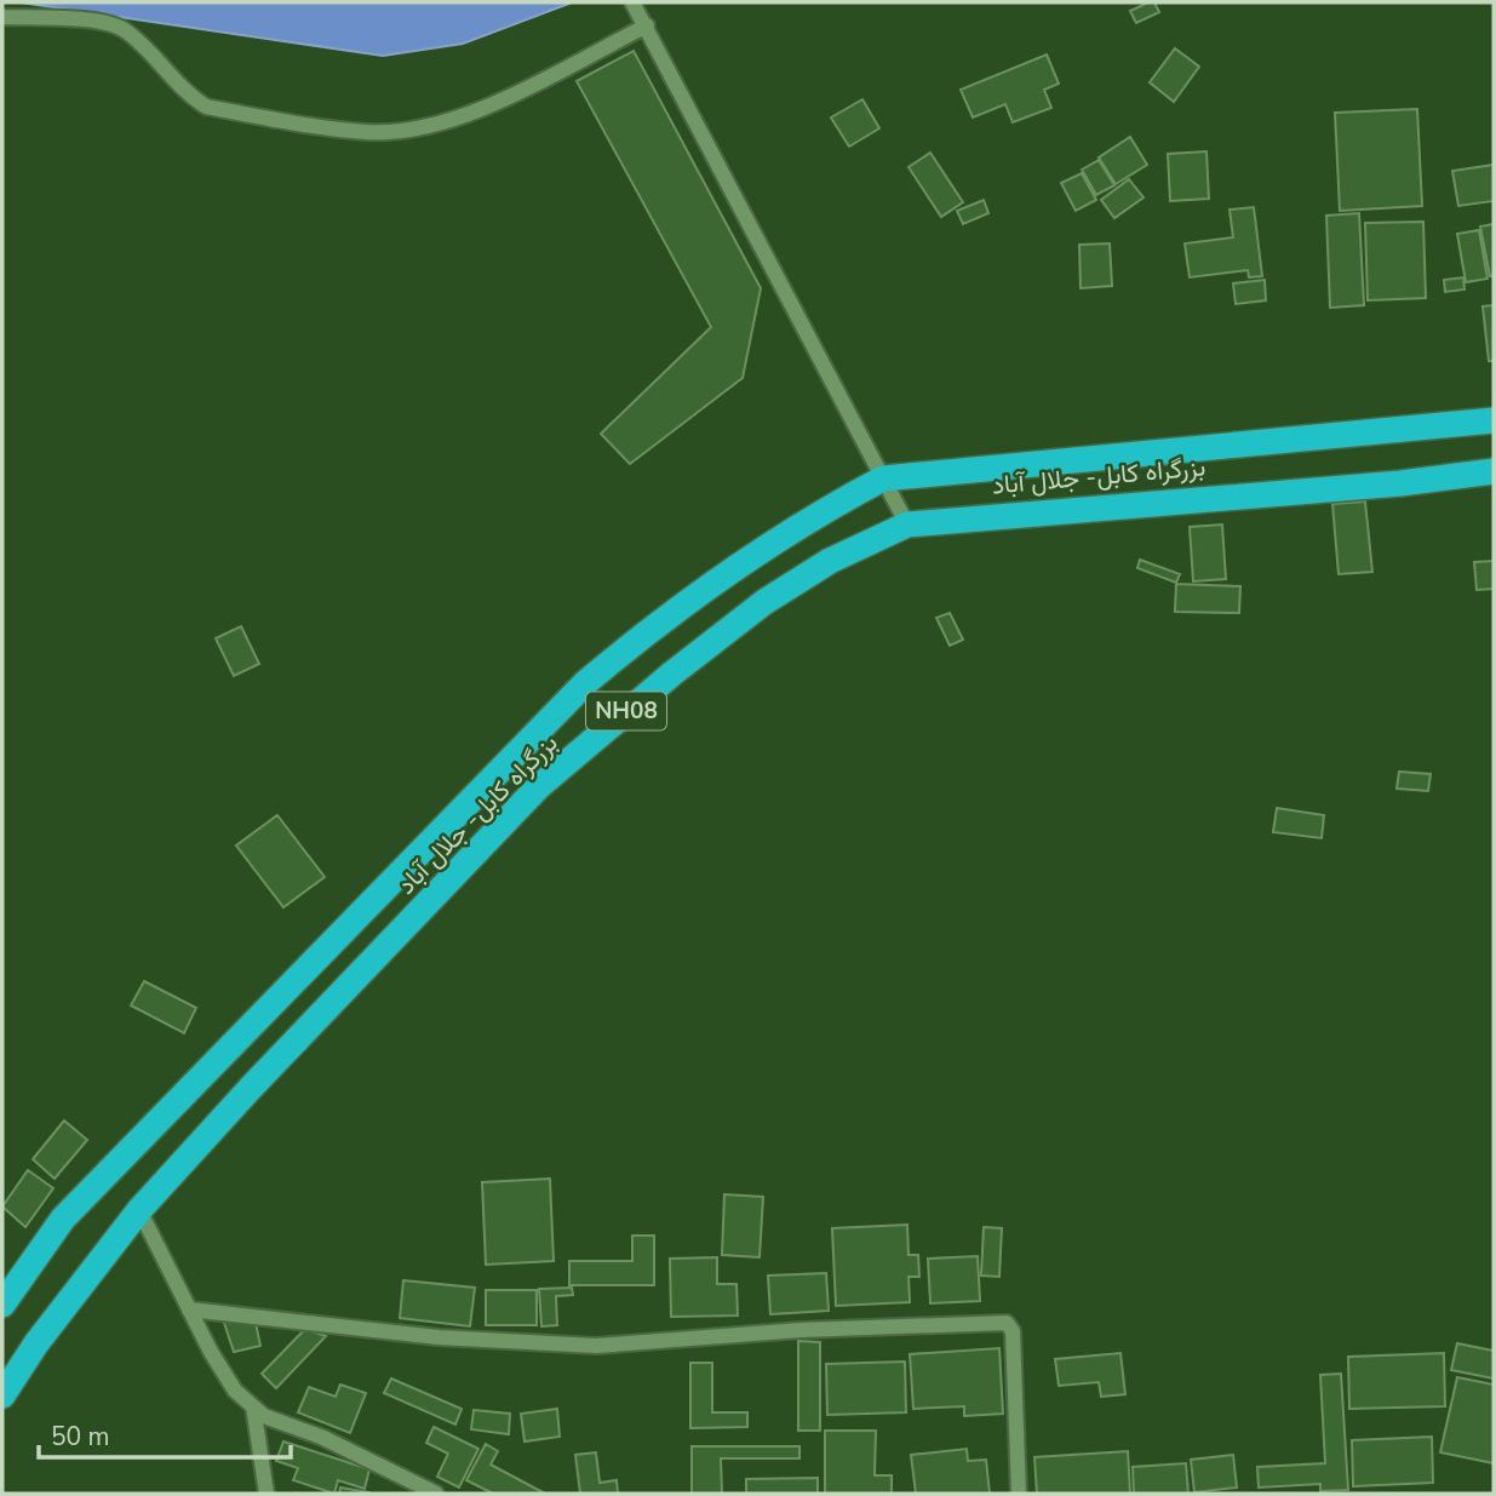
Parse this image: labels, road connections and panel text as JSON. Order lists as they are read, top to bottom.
{
  "streets": {
    "highway": ["بزرگراه کابل- جلال آباد", "NH08"]
  },
  "scale_bar": "50 m"
}
